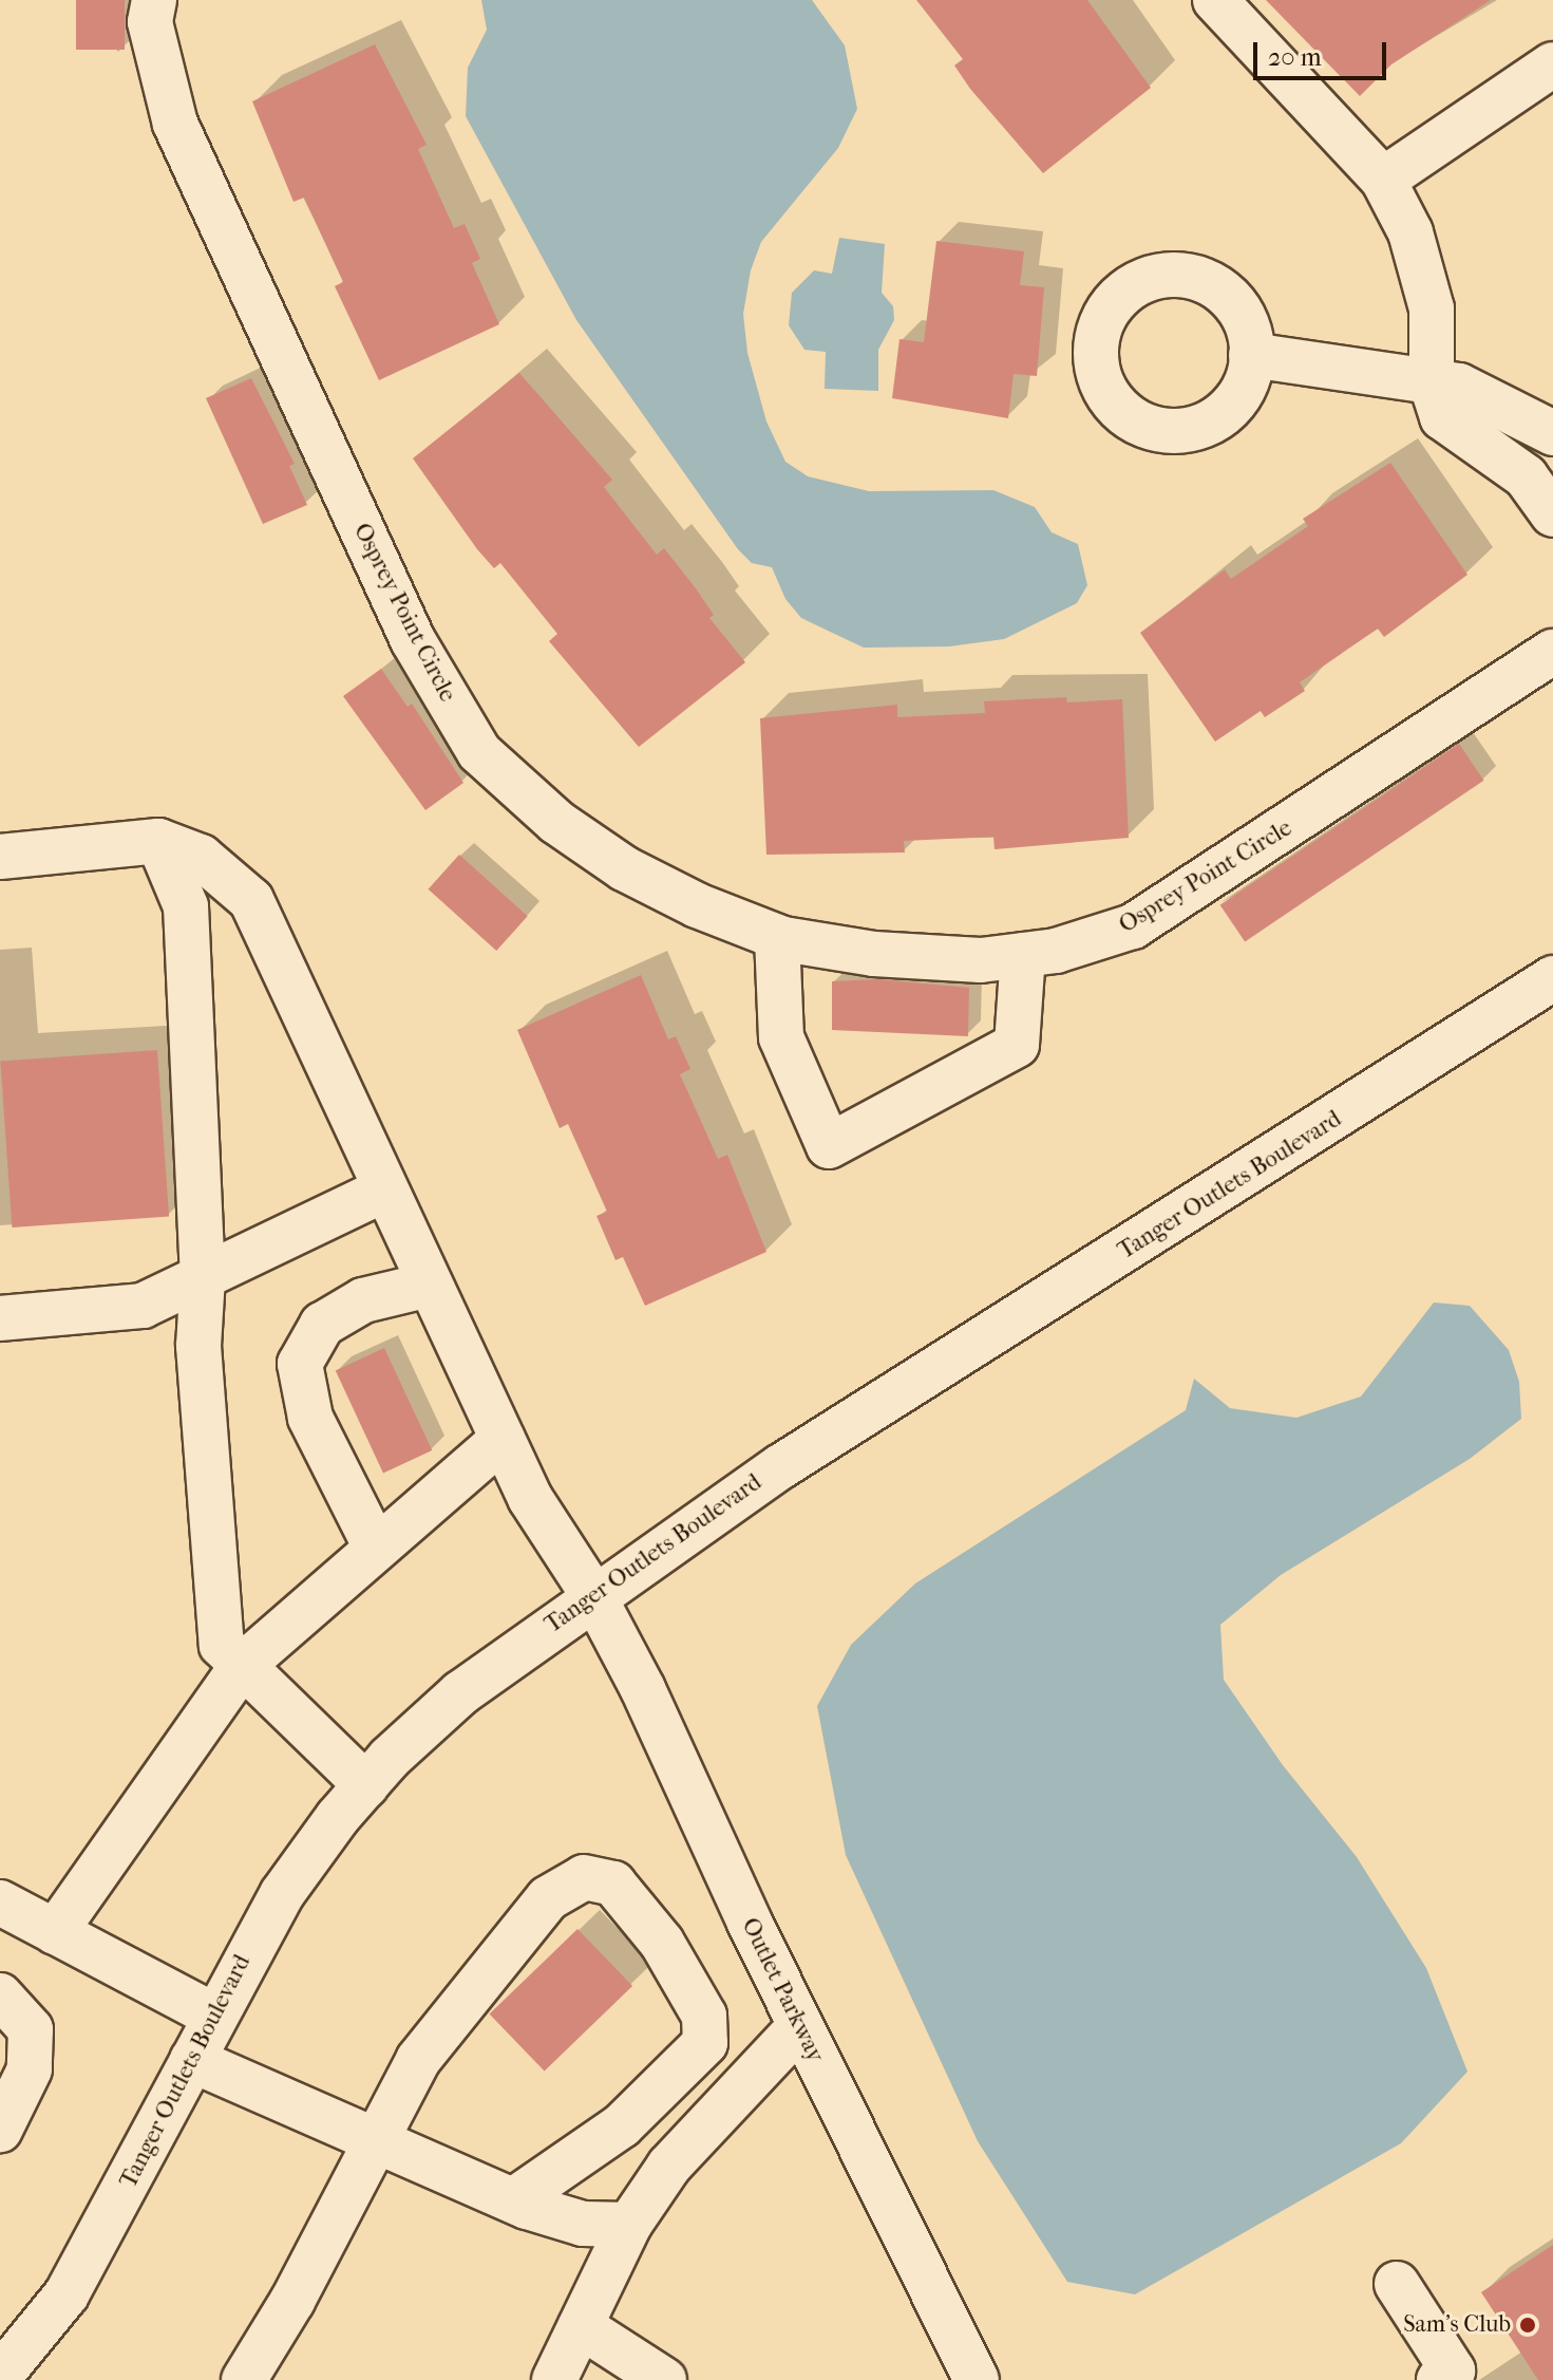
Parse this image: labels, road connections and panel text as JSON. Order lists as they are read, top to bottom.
{
  "streets": {
    "street": ["Osprey Point Circle", "Tanger Outlets Boulevard", "Outlet Parkway"]
  },
  "crossings": [
    ["Tanger Outlets Boulevard", "Outlet Parkway"]
  ],
  "places": ["Sam's Club"],
  "scale_bar": "20 m"
}
